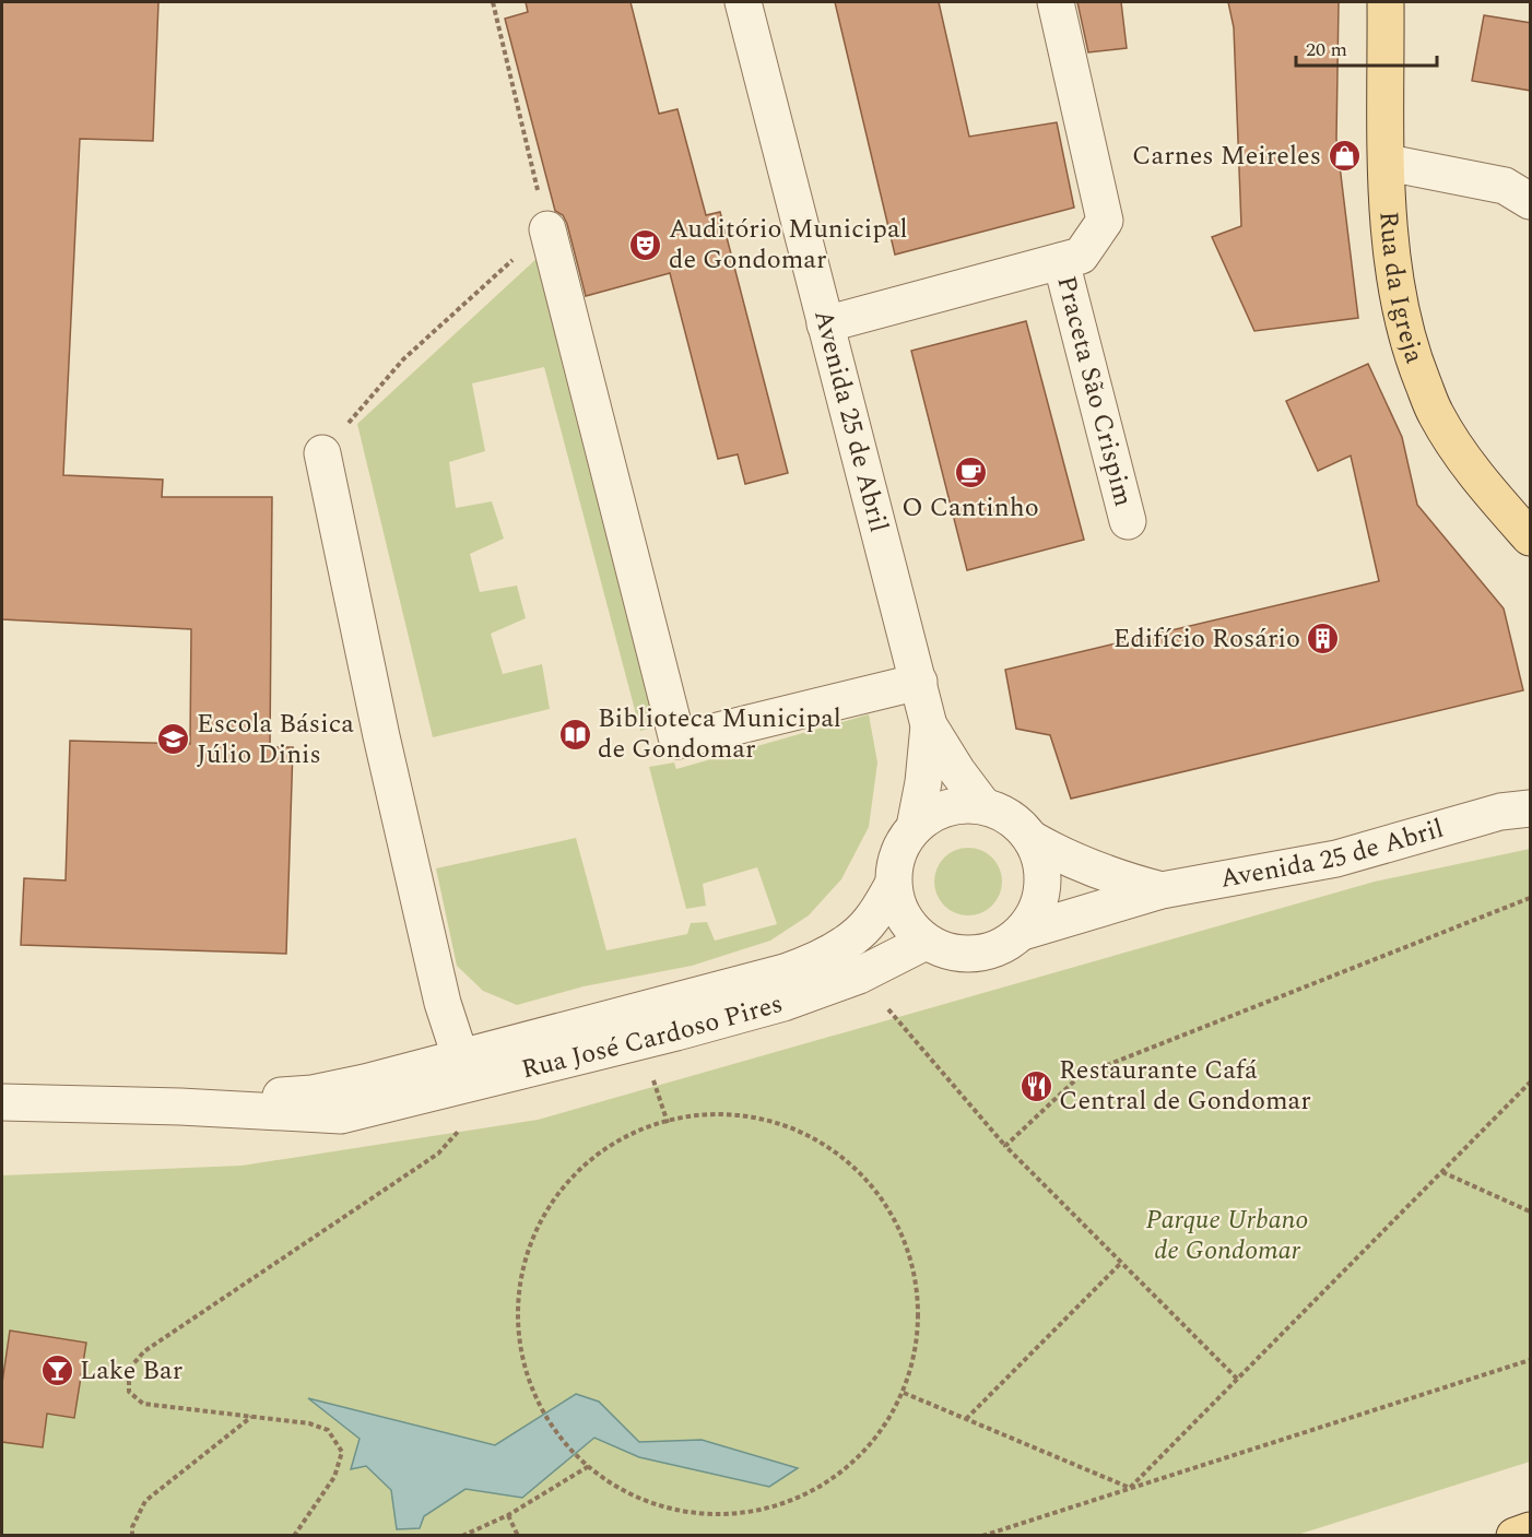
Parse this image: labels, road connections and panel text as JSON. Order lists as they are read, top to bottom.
{
  "streets": {
    "main road": ["Rua da Igreja"],
    "street": ["Praceta São Crispim", "Avenida 25 de Abril", "Rua José Cardoso Pires"]
  },
  "crossings": [
    ["Praceta São Crispim", "Avenida 25 de Abril"],
    ["Avenida 25 de Abril", "Rua José Cardoso Pires"]
  ],
  "parks": ["Parque Urbano de Gondomar"],
  "places": {
    "shop": ["Carnes Meireles"],
    "theatre": ["Auditório Municipal de Gondomar"],
    "cafe": ["O Cantinho"],
    "building": ["Edifício Rosário"],
    "library": ["Biblioteca Municipal de Gondomar"],
    "school or university": ["Escola Básica Júlio Dinis"],
    "restaurant": ["Restaurante Cafá Central de Gondomar"],
    "bar": ["Lake Bar"]
  },
  "scale_bar": "20 m"
}
